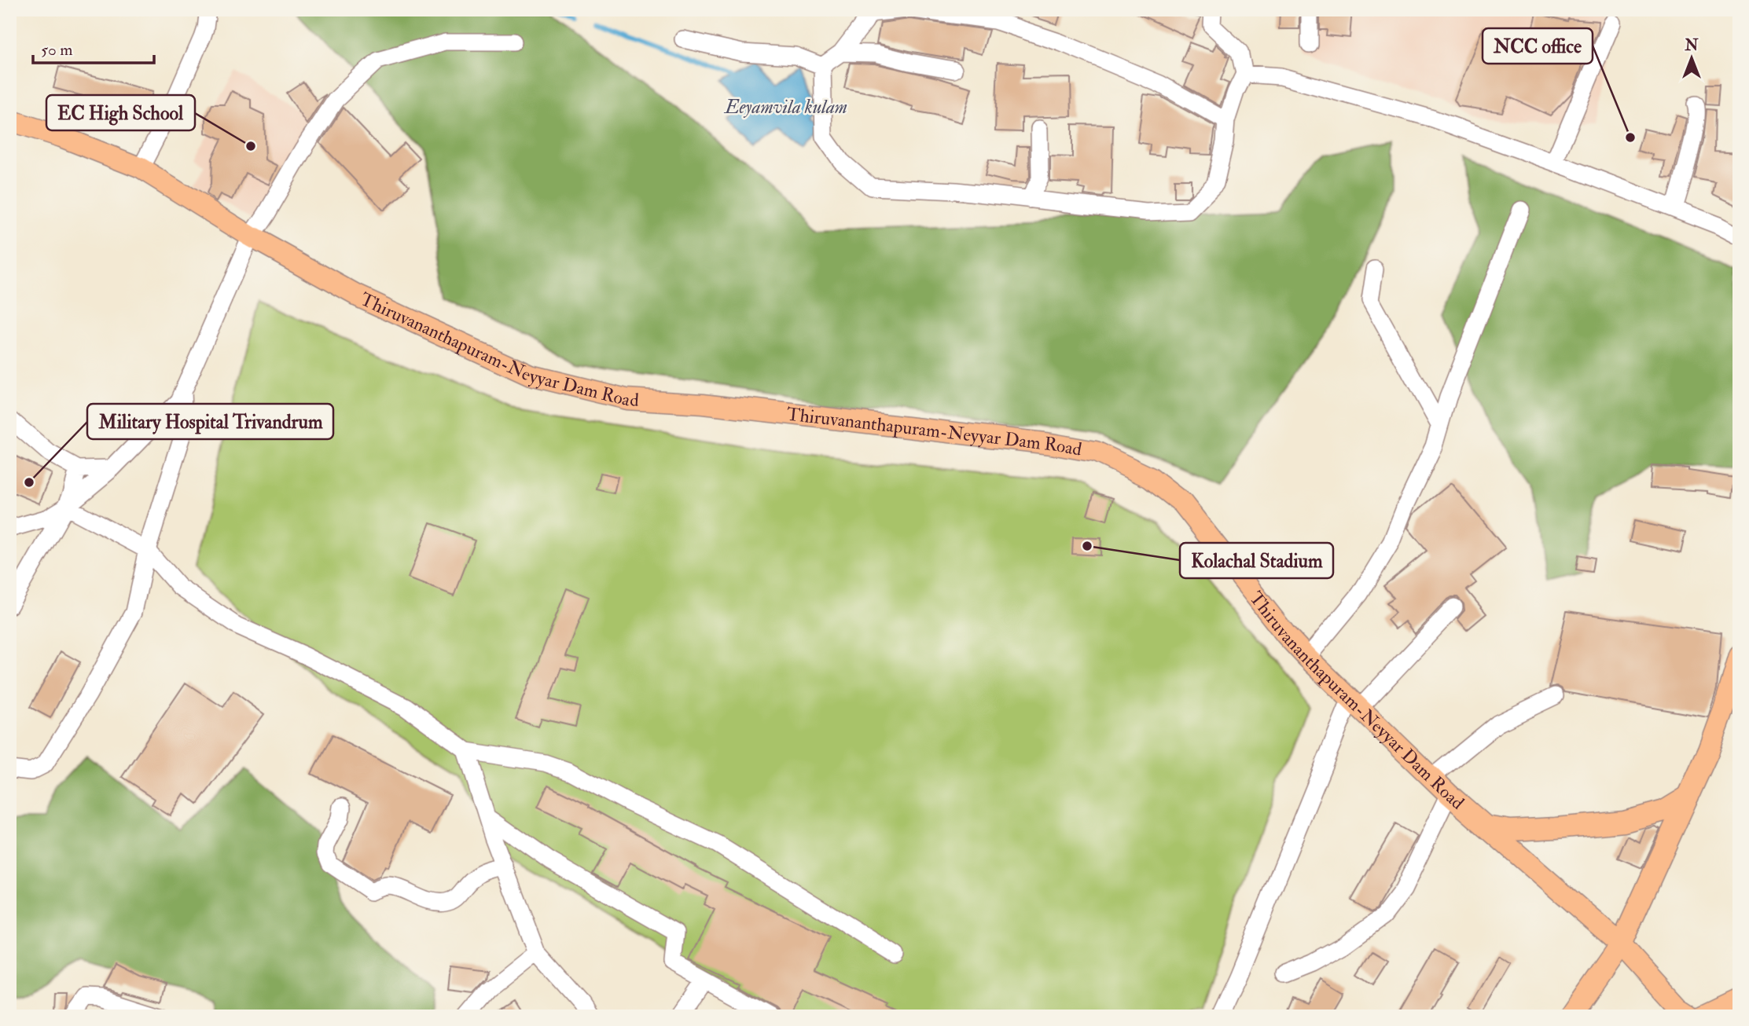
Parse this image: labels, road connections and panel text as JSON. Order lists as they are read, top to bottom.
{
  "streets": {
    "main road": ["Thiruvananthapuram-Neyyar Dam Road"]
  },
  "water": ["Eeyamvila kulam"],
  "places": [
    "NCC office",
    "EC High School",
    "Military Hospital Trivandrum",
    "Kolachal Stadium"
  ],
  "scale_bar": "50 m",
  "north": "top"
}
